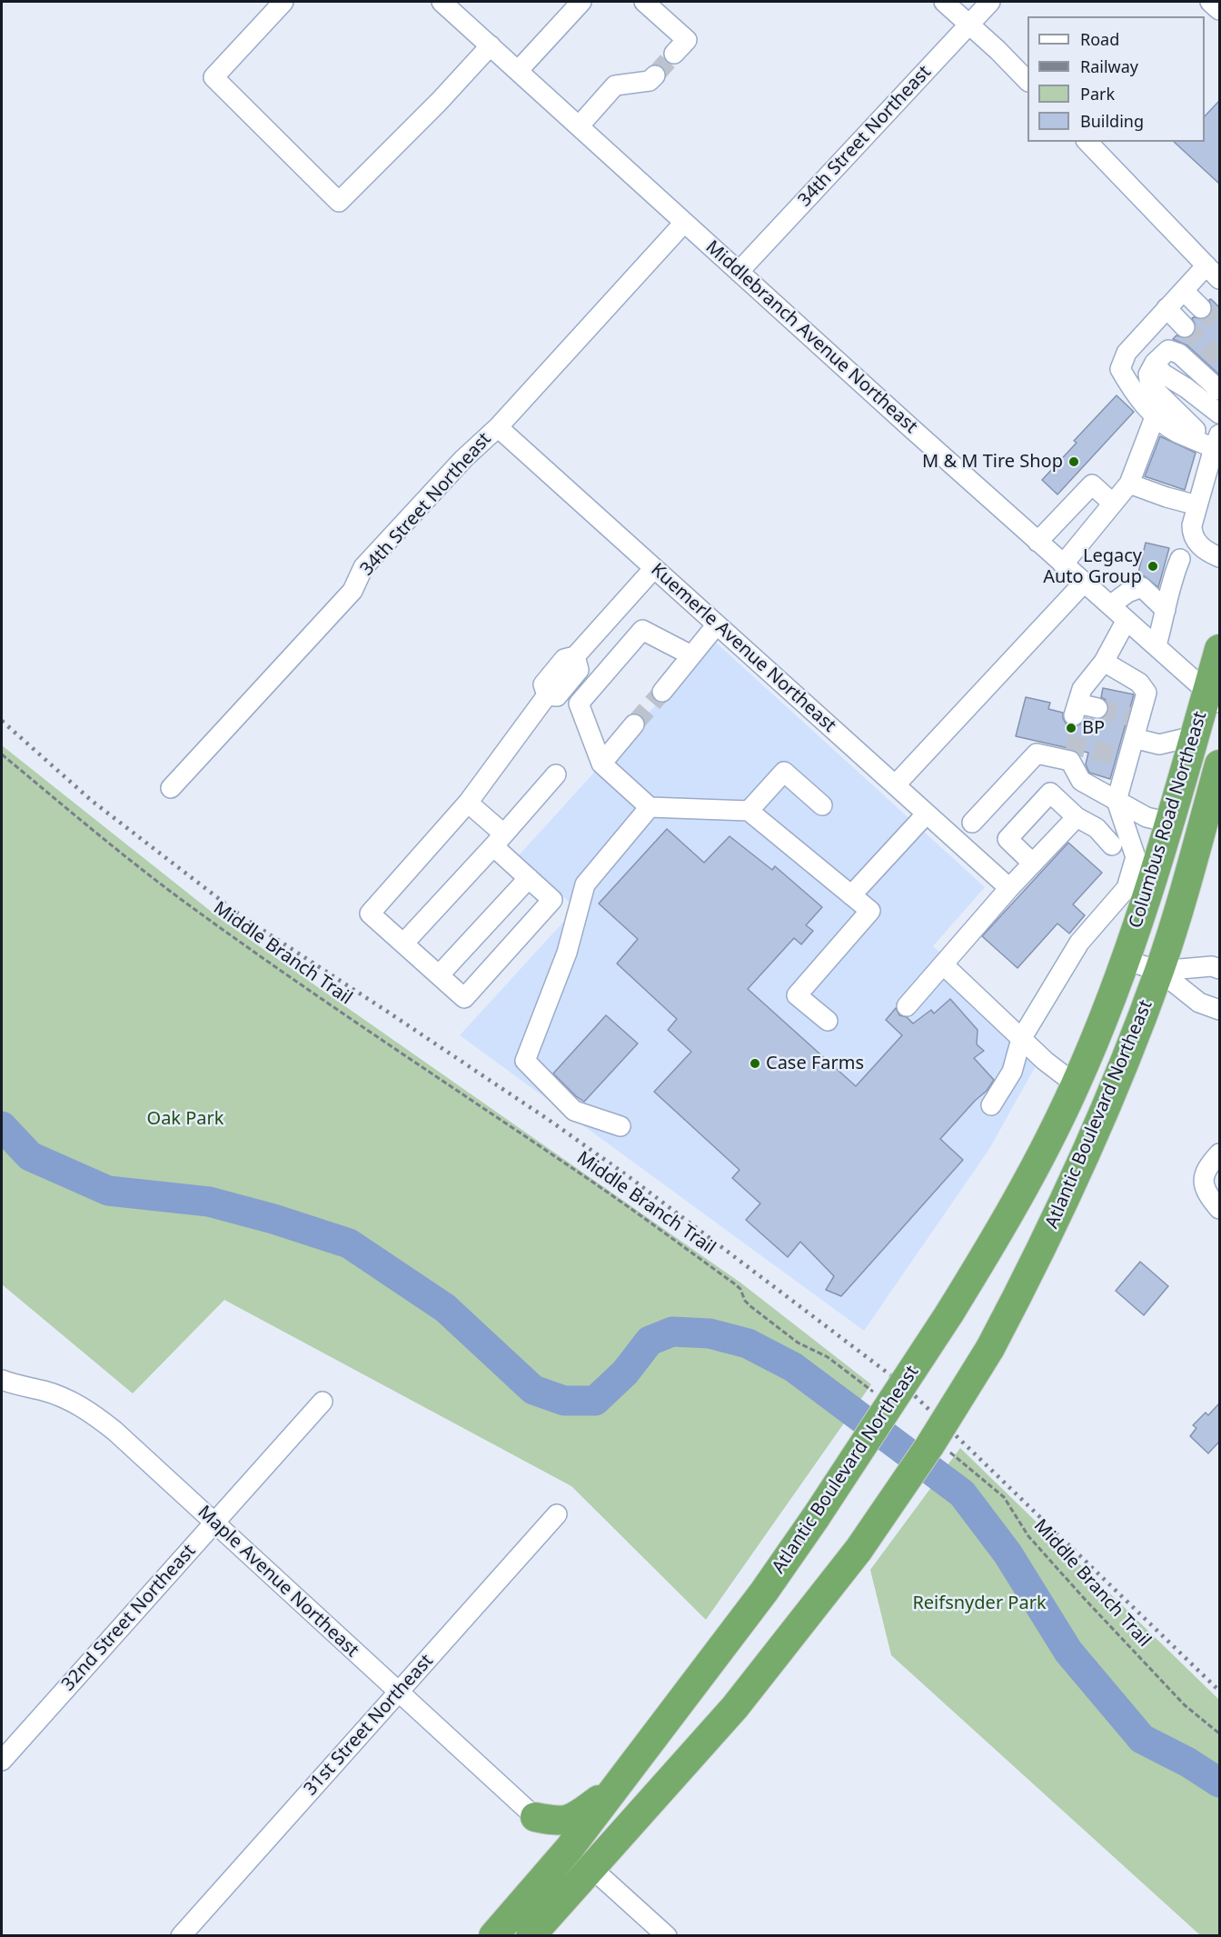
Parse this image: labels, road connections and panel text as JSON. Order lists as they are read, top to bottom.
{
  "streets": {
    "highway": ["Columbus Road Northeast", "Atlantic Boulevard Northeast"],
    "street": [
      "34th Street Northeast",
      "Middlebranch Avenue Northeast",
      "Kuemerle Avenue Northeast",
      "Maple Avenue Northeast",
      "32nd Street Northeast",
      "31st Street Northeast"
    ],
    "path": ["Middle Branch Trail"]
  },
  "crossings": [
    ["34th Street Northeast", "Middlebranch Avenue Northeast"],
    ["34th Street Northeast", "Kuemerle Avenue Northeast"],
    ["Middlebranch Avenue Northeast", "Columbus Road Northeast"],
    ["Columbus Road Northeast", "Atlantic Boulevard Northeast"],
    ["Maple Avenue Northeast", "32nd Street Northeast"],
    ["Maple Avenue Northeast", "31st Street Northeast"]
  ],
  "parks": ["Oak Park", "Reifsnyder Park"],
  "places": [
    "M & M Tire Shop",
    "Legacy Auto Group",
    "BP",
    "Case Farms"
  ],
  "legend": [
    "Road",
    "Railway",
    "Park",
    "Building"
  ]
}
